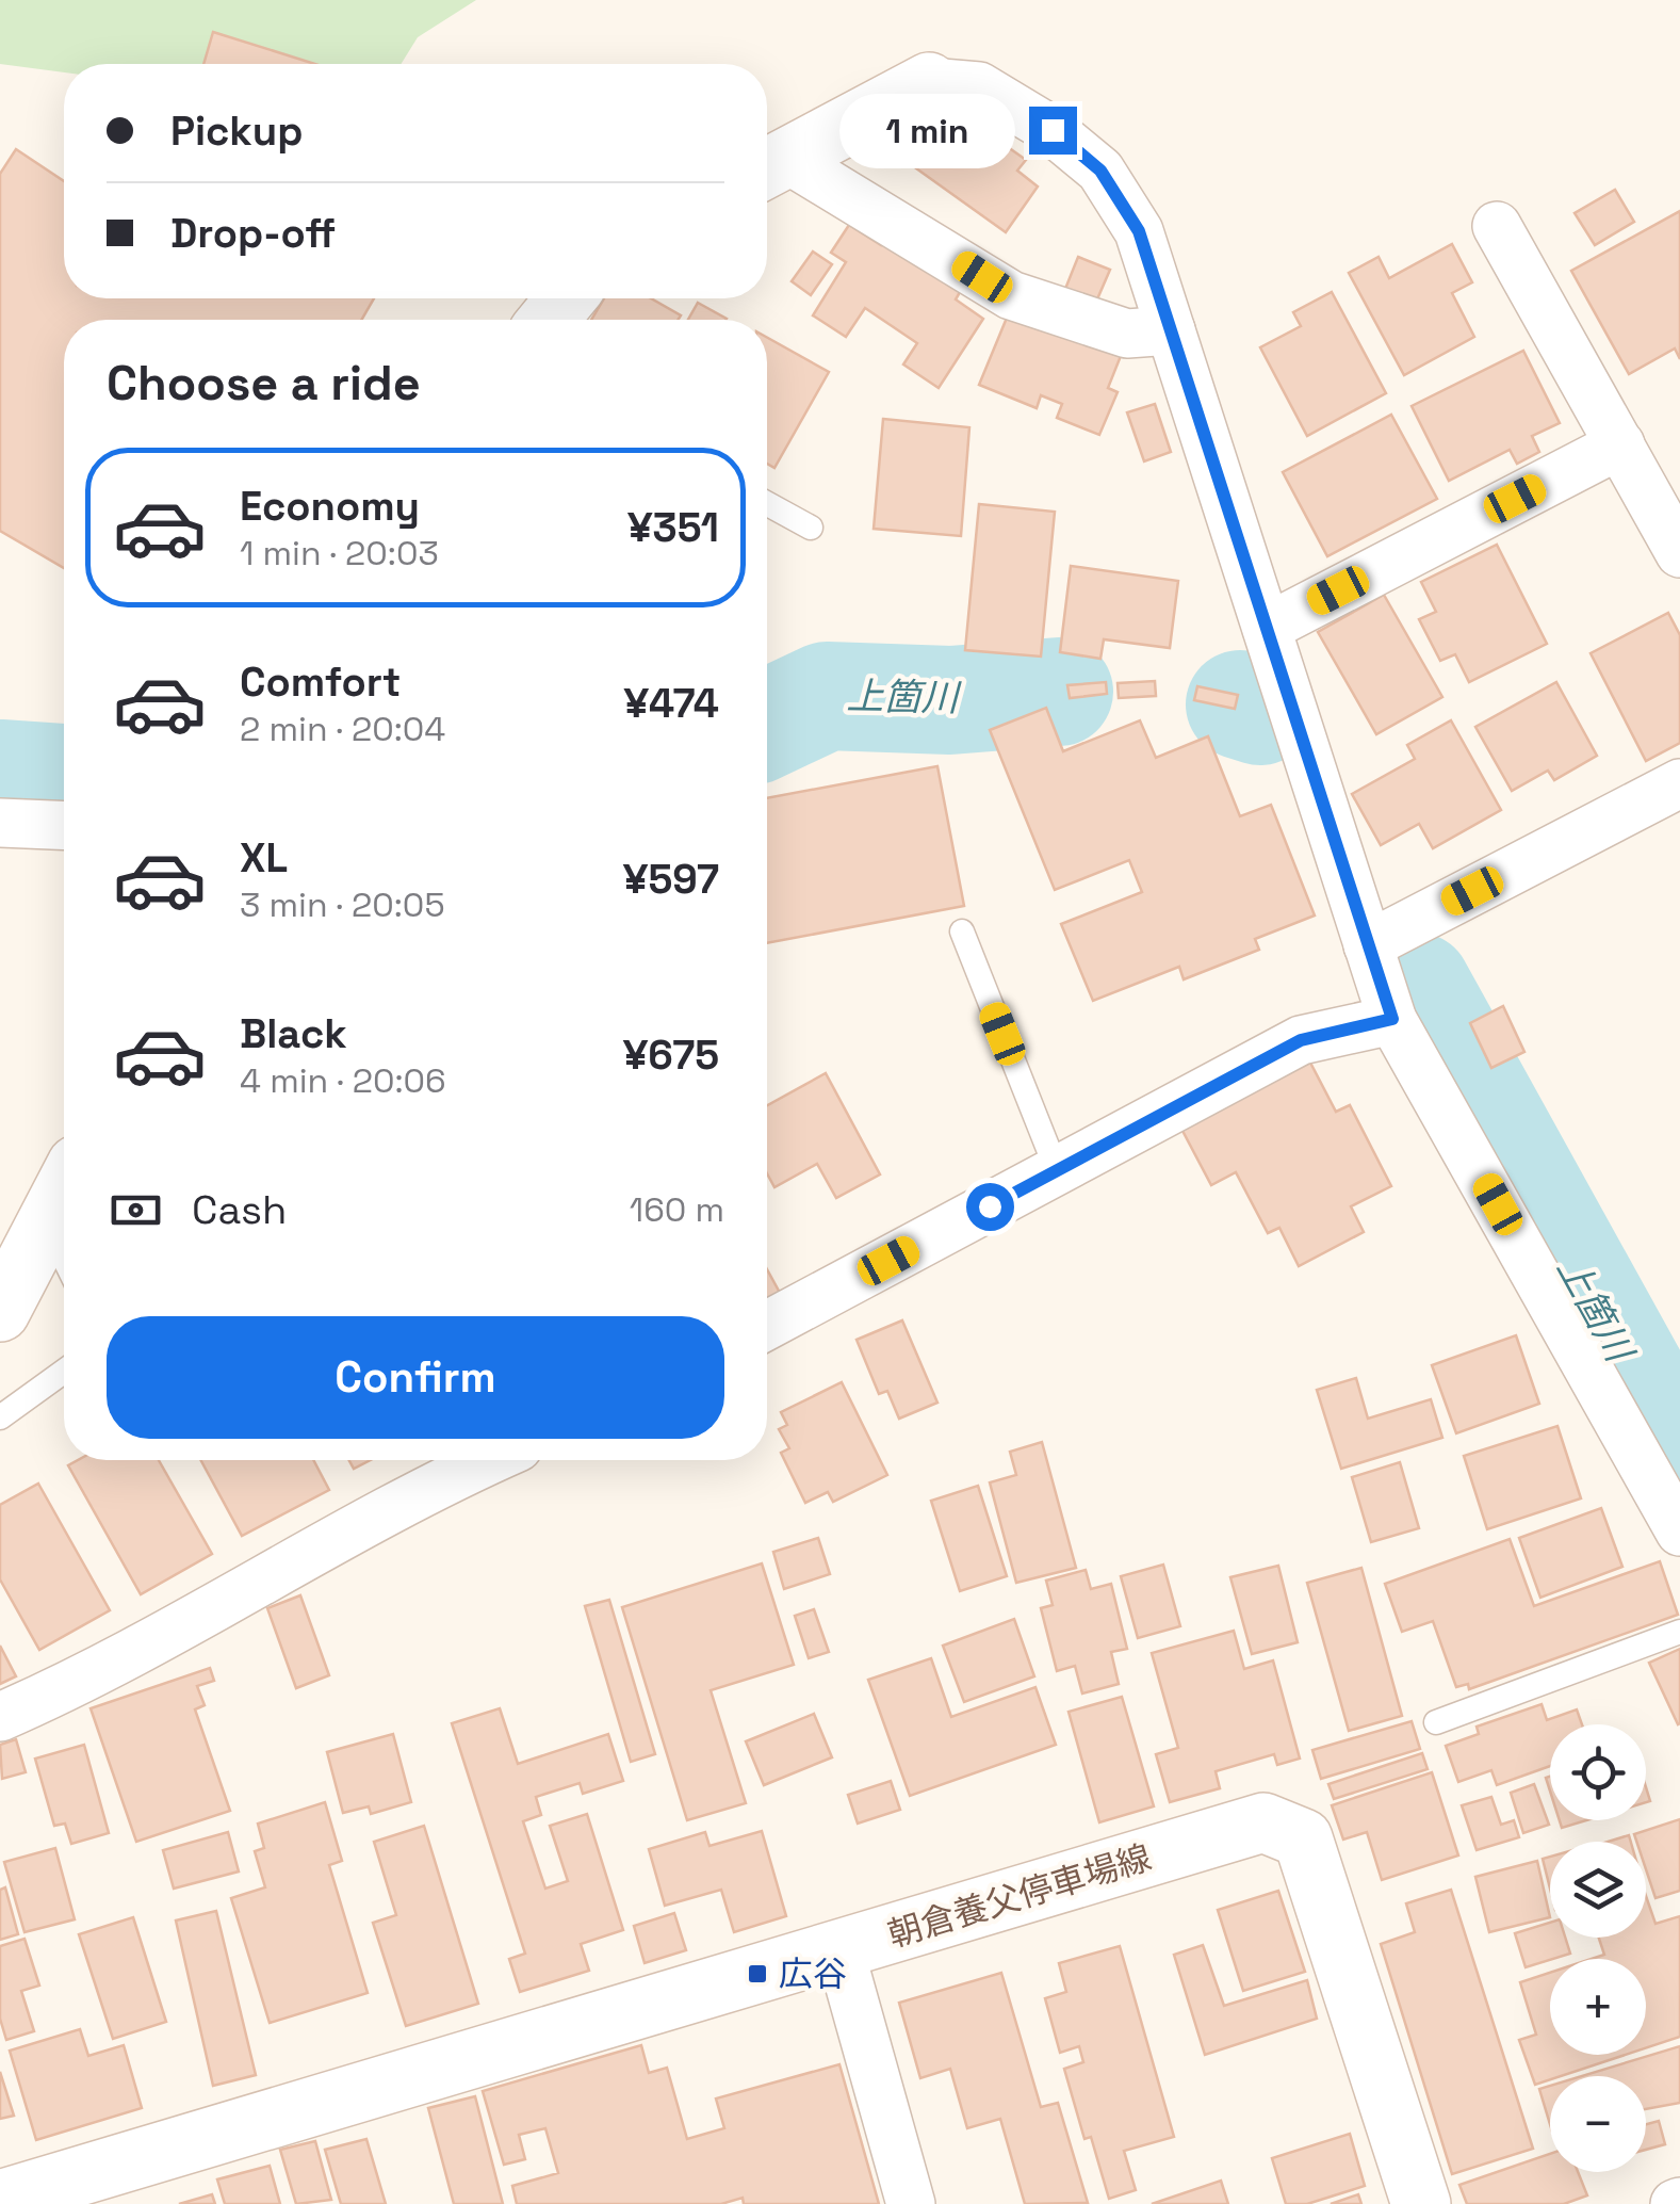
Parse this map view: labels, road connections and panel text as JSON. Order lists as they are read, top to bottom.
{
  "streets": {
    "main road": ["朝倉養父停車場線"]
  },
  "water": ["上箇川"],
  "places": {
    "transit": ["広谷"]
  },
  "page": {
    "banner": ["Pickup", "Drop-off"],
    "bubble": "1 min",
    "heading": "Choose a ride",
    "list": [
      {
        "name": "Economy",
        "note": "1 min · 20:03",
        "value": "¥351"
      },
      {
        "name": "Comfort",
        "note": "2 min · 20:04",
        "value": "¥474"
      },
      {
        "name": "XL",
        "note": "3 min · 20:05",
        "value": "¥597"
      },
      {
        "name": "Black",
        "note": "4 min · 20:06",
        "value": "¥675"
      }
    ],
    "pay": ["Cash", "160 m"],
    "buttons": "Confirm",
    "map_buttons": ["+", "−"]
  }
}
